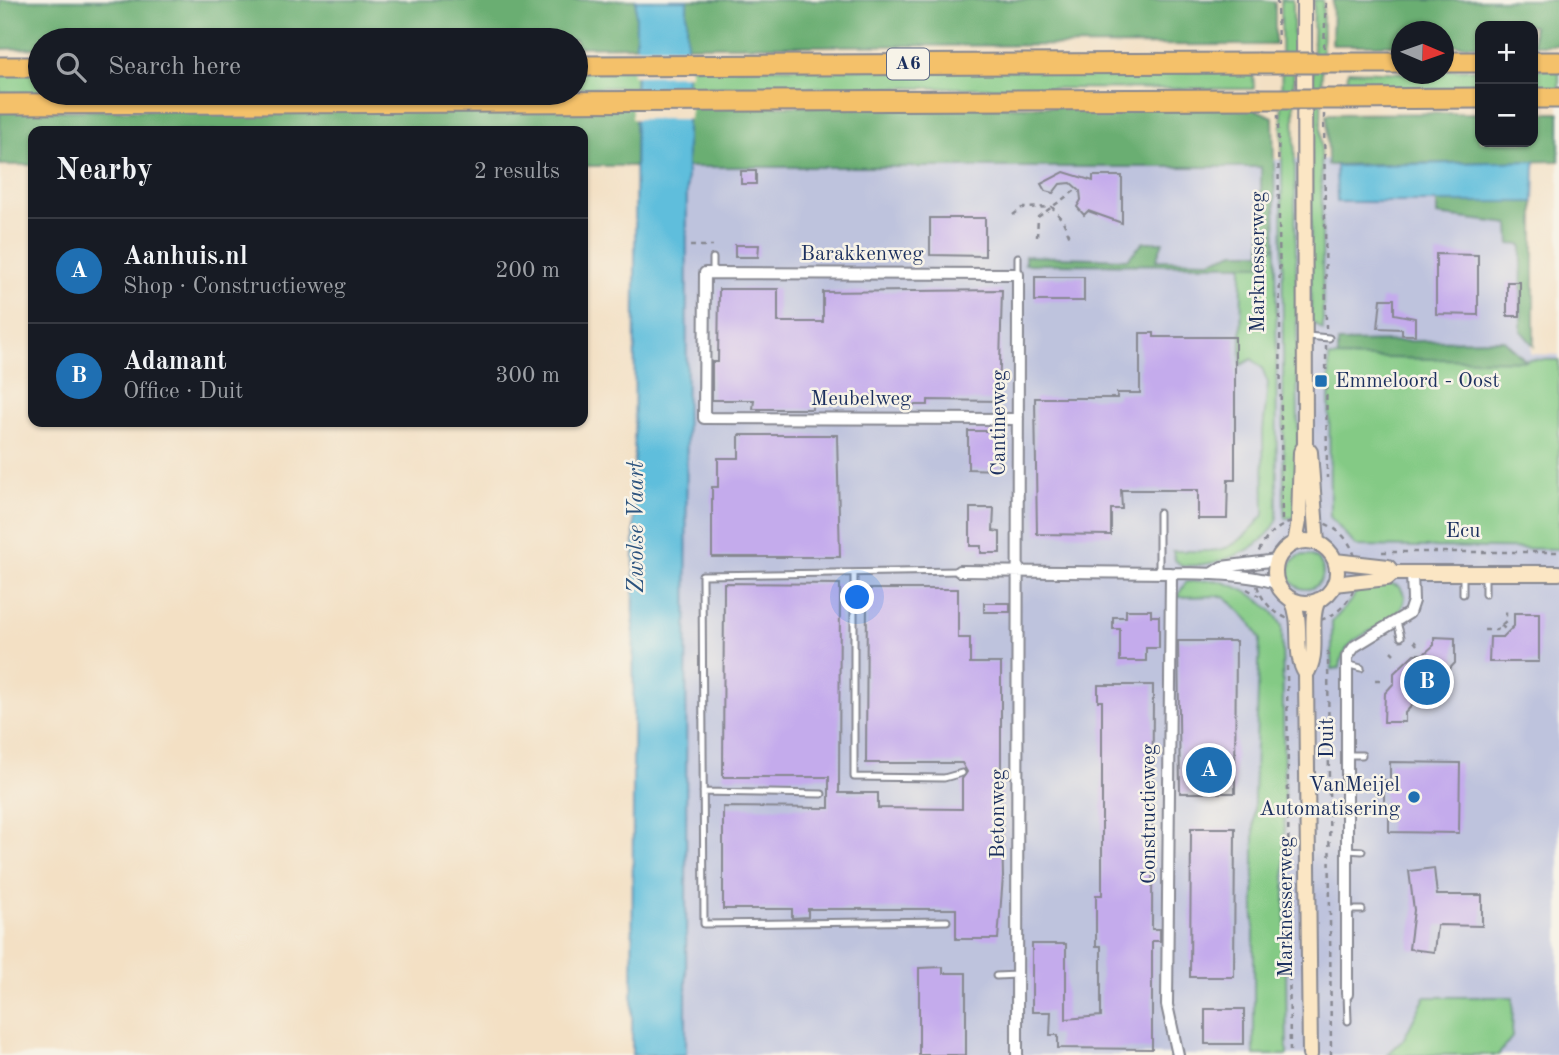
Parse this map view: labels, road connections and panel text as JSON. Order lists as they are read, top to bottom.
{
  "streets": {
    "highway": ["A6"],
    "main road": ["Marknesserweg", "Ecu"],
    "street": [
      "Barakkenweg",
      "Meubelweg",
      "Cantineweg",
      "Duit",
      "Betonweg",
      "Constructieweg"
    ]
  },
  "crossings": [
    ["Barakkenweg", "Meubelweg"],
    ["Barakkenweg", "Cantineweg"],
    ["Marknesserweg", "Ecu"],
    ["Meubelweg", "Cantineweg"],
    ["Cantineweg", "Betonweg"]
  ],
  "water": ["Zwolse Vaart"],
  "places": {
    "transit": ["Emmeloord - Oost"],
    "other": ["VanMeijel Automatisering"]
  },
  "north": "right",
  "page": {
    "map_buttons": ["+", "−"],
    "search": "Search here",
    "heading": ["Nearby", "2 results"],
    "list": [
      {
        "mark": "A",
        "name": "Aanhuis.nl",
        "note": "Shop · Constructieweg",
        "value": "200 m"
      },
      {
        "mark": "B",
        "name": "Adamant",
        "note": "Office · Duit",
        "value": "300 m"
      }
    ],
    "pins": ["B", "A"]
  }
}
